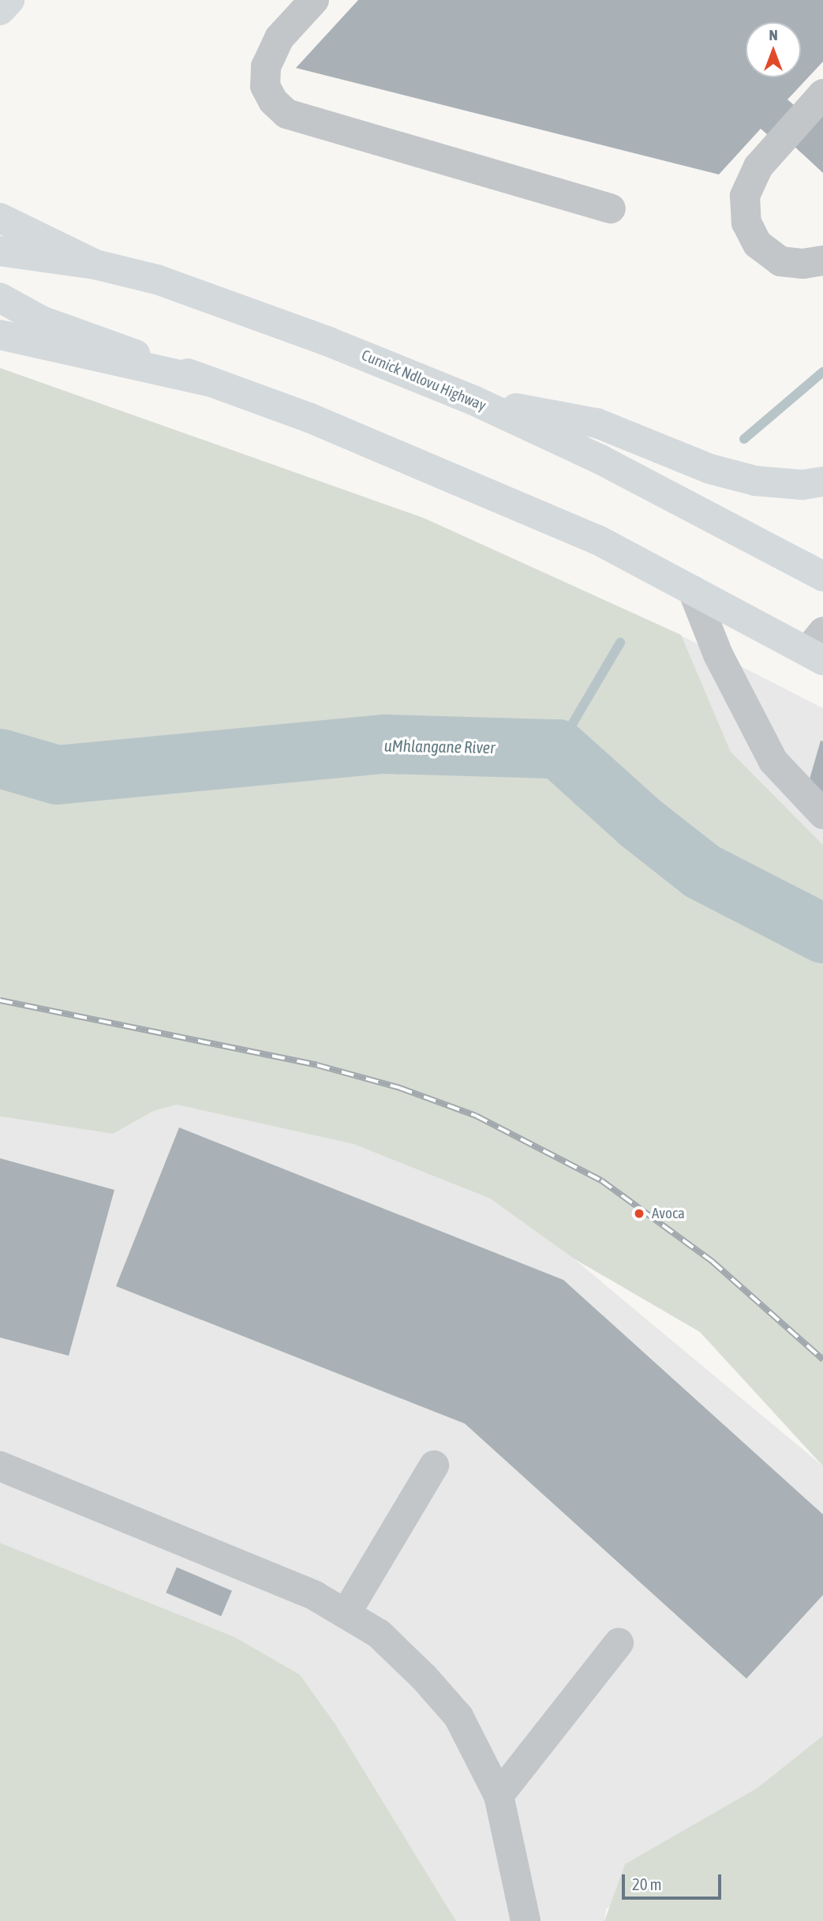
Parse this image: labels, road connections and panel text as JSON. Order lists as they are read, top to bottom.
{
  "streets": {
    "main road": ["Curnick Ndlovu Highway"]
  },
  "water": ["uMhlangane River"],
  "places": ["Avoca"],
  "scale_bar": "20 m",
  "north": "top"
}
